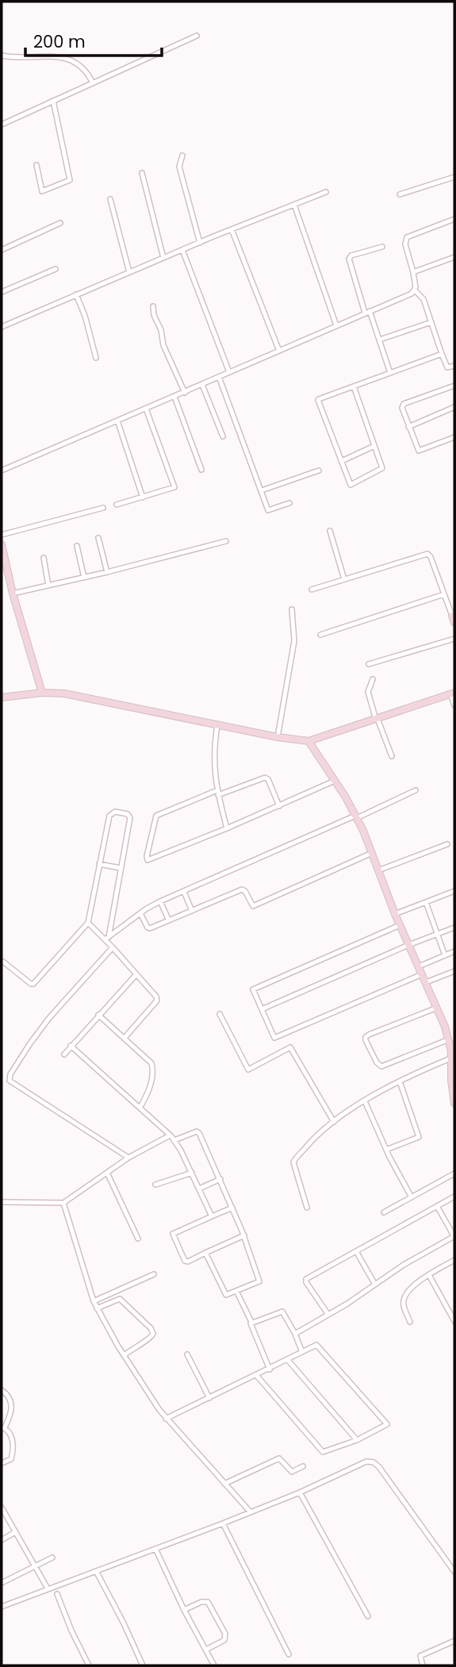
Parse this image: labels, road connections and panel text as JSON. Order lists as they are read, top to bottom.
{
  "scale_bar": "200 m"
}
